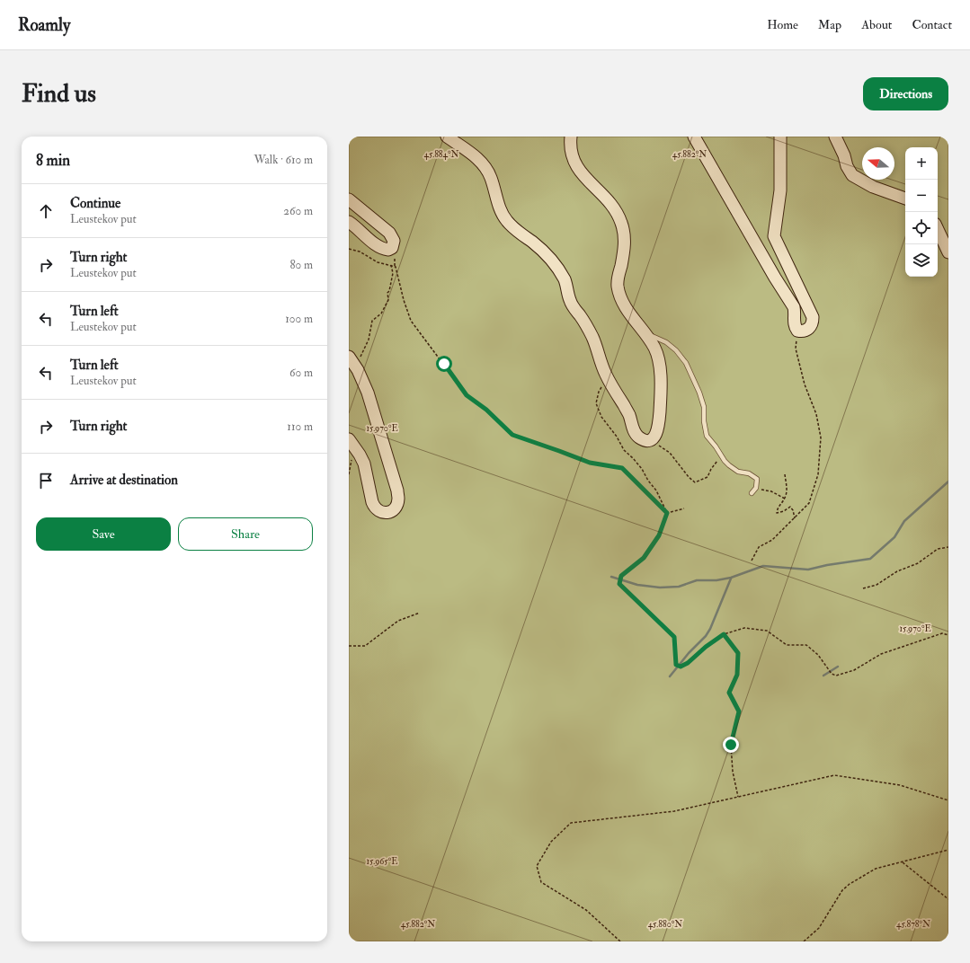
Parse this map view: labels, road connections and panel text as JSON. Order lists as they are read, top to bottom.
{
  "north": "left",
  "page": {
    "header": "Roamly",
    "nav": [
      "Home",
      "Map",
      "About",
      "Contact"
    ],
    "buttons": [
      "Directions",
      ["Save", "Share"]
    ],
    "title": "Find us",
    "heading": ["8 min", "Walk · 610 m"],
    "map_buttons": ["+", "−"],
    "list": [
      ["Continue", "Leustekov put", "260 m"],
      ["Turn right", "Leustekov put", "80 m"],
      ["Turn left", "Leustekov put", "100 m"],
      ["Turn left", "Leustekov put", "60 m"],
      ["Turn right", "110 m"],
      "Arrive at destination"
    ]
  },
  "coordinates": [
    "45.884°N",
    "45.882°N",
    "15.970°E",
    "15.965°E",
    "45.880°N",
    "45.878°N"
  ]
}
